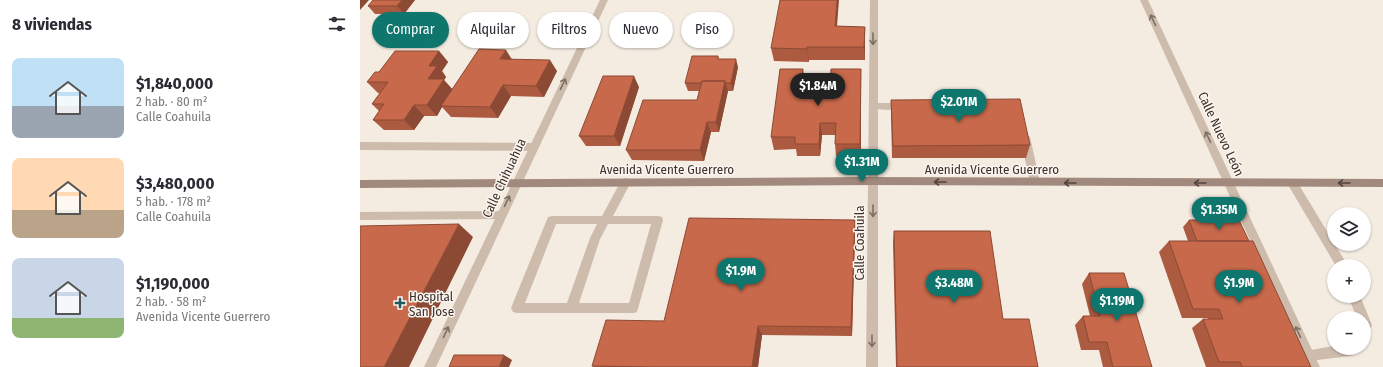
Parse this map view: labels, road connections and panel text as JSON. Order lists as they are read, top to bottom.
{
  "streets": {
    "main road": ["Avenida Vicente Guerrero"],
    "street": ["Calle Nuevo León", "Calle Chihuahua", "Calle Coahuila"]
  },
  "crossings": [
    ["Calle Nuevo León", "Avenida Vicente Guerrero"],
    ["Avenida Vicente Guerrero", "Calle Chihuahua"],
    ["Avenida Vicente Guerrero", "Calle Coahuila"]
  ],
  "one_way": [
    "Calle Nuevo León",
    "Avenida Vicente Guerrero",
    "Calle Chihuahua",
    "Calle Coahuila"
  ],
  "places": {
    "health": ["Hospital San Jose"]
  },
  "page": {
    "heading": "8 viviendas",
    "chip": [
      "Comprar",
      "Alquilar",
      "Filtros",
      "Nuevo",
      "Piso"
    ],
    "list": [
      {
        "name": "$1,840,000",
        "note": "2 hab. · 80 m² · Calle Coahuila"
      },
      {
        "name": "$3,480,000",
        "note": "5 hab. · 178 m² · Calle Coahuila"
      },
      {
        "name": "$1,190,000",
        "note": "2 hab. · 58 m² · Avenida Vicente Guerrero"
      }
    ],
    "price": [
      "$1.84M",
      "$2.01M",
      "$1.31M",
      "$1.35M",
      "$1.9M",
      "$3.48M",
      "$1.9M",
      "$1.19M"
    ],
    "map_buttons": ["+", "−"]
  }
}
